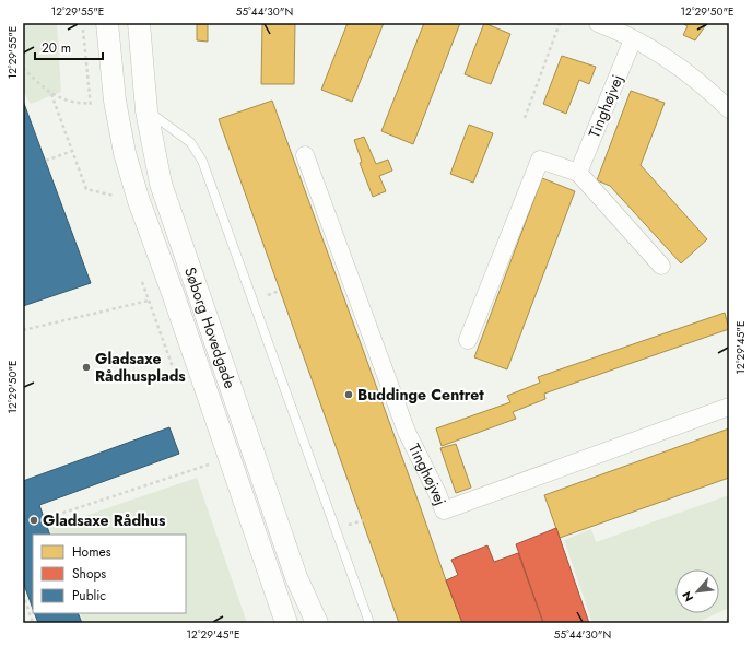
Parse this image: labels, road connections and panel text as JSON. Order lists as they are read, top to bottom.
{
  "streets": {
    "street": ["Tinghøjvej", "Søborg Hovedgade"]
  },
  "places": ["Gladsaxe Rådhusplads", "Buddinge Centret", "Gladsaxe Rådhus"],
  "legend": ["Homes", "Shops", "Public"],
  "scale_bar": "20 m",
  "north": "bottom left",
  "coordinates": [
    "12°29'55\"E",
    "55°44'30\"N",
    "12°29'50\"E",
    "12°29'45\"E"
  ]
}
